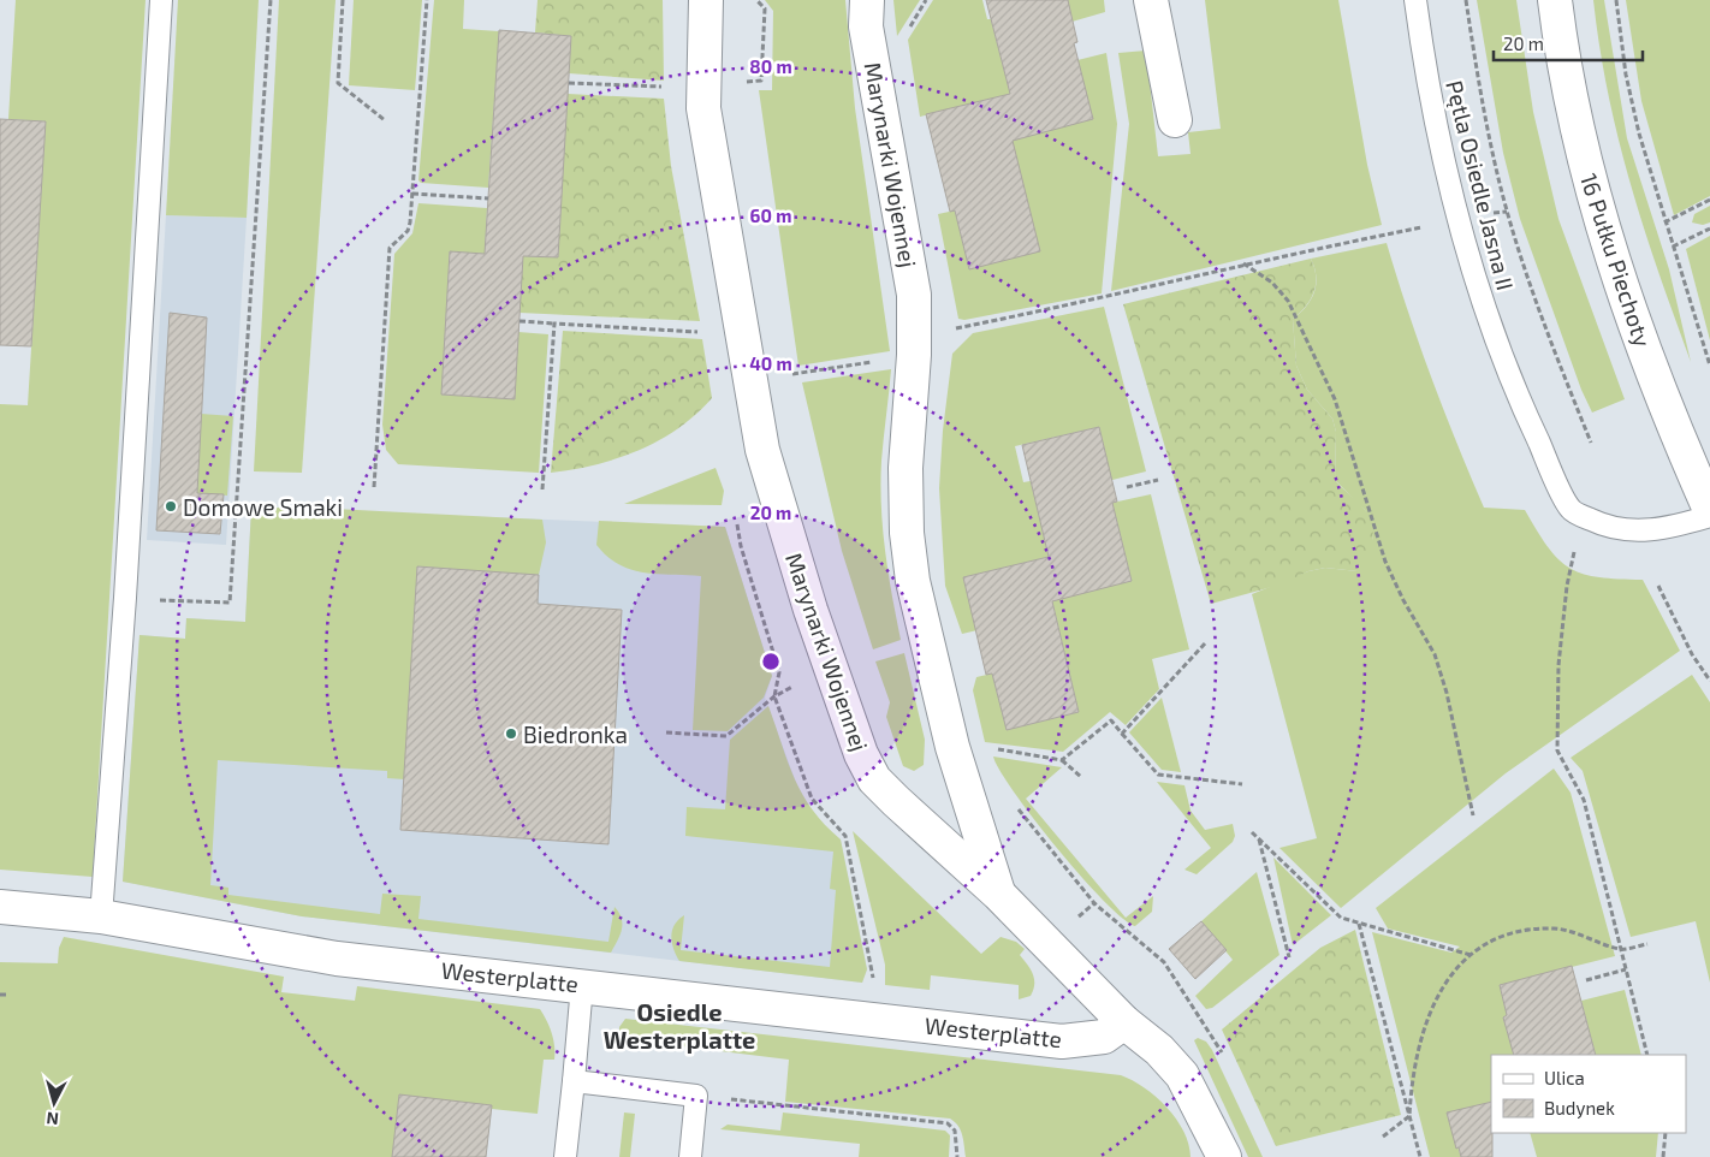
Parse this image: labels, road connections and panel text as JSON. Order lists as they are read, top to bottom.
{
  "streets": {
    "street": ["Marynarki Wojennej", "16 Pułku Piechoty", "Westerplatte"],
    "lane": ["Pętla Osiedle Jasna II"]
  },
  "crossings": [
    ["Marynarki Wojennej", "Westerplatte"]
  ],
  "districts": ["Osiedle Westerplatte"],
  "places": ["Domowe Smaki", "Biedronka"],
  "legend": ["Ulica", "Budynek"],
  "scale_bar": "20 m",
  "north": "bottom",
  "rings": [
    "80 m",
    "60 m",
    "40 m",
    "20 m"
  ]
}
